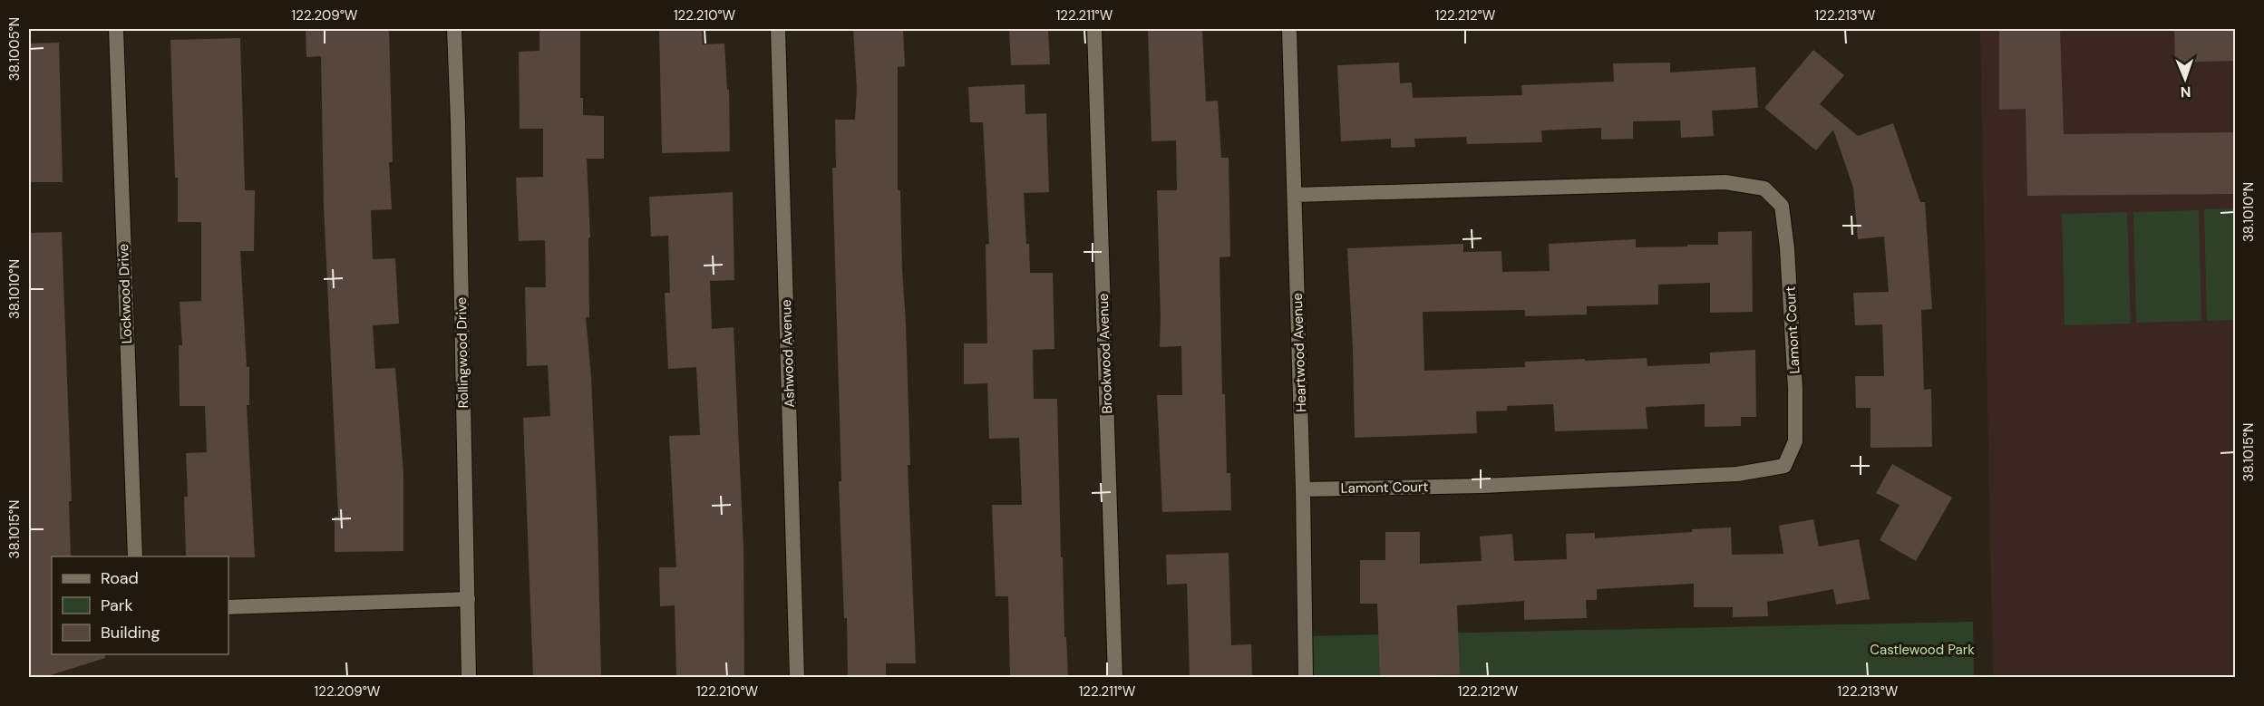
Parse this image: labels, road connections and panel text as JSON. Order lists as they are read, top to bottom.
{
  "streets": {
    "street": [
      "Lockwood Drive",
      "Lamont Court",
      "Rollingwood Drive",
      "Heartwood Avenue",
      "Ashwood Avenue",
      "Brookwood Avenue"
    ]
  },
  "crossings": [
    ["Lamont Court", "Heartwood Avenue"]
  ],
  "parks": ["Castlewood Park"],
  "legend": ["Road", "Park", "Building"],
  "north": "bottom",
  "coordinates": [
    "122.209°W",
    "122.210°W",
    "122.211°W",
    "122.212°W",
    "122.213°W",
    "38.1005°N",
    "38.1010°N",
    "38.1015°N"
  ]
}
